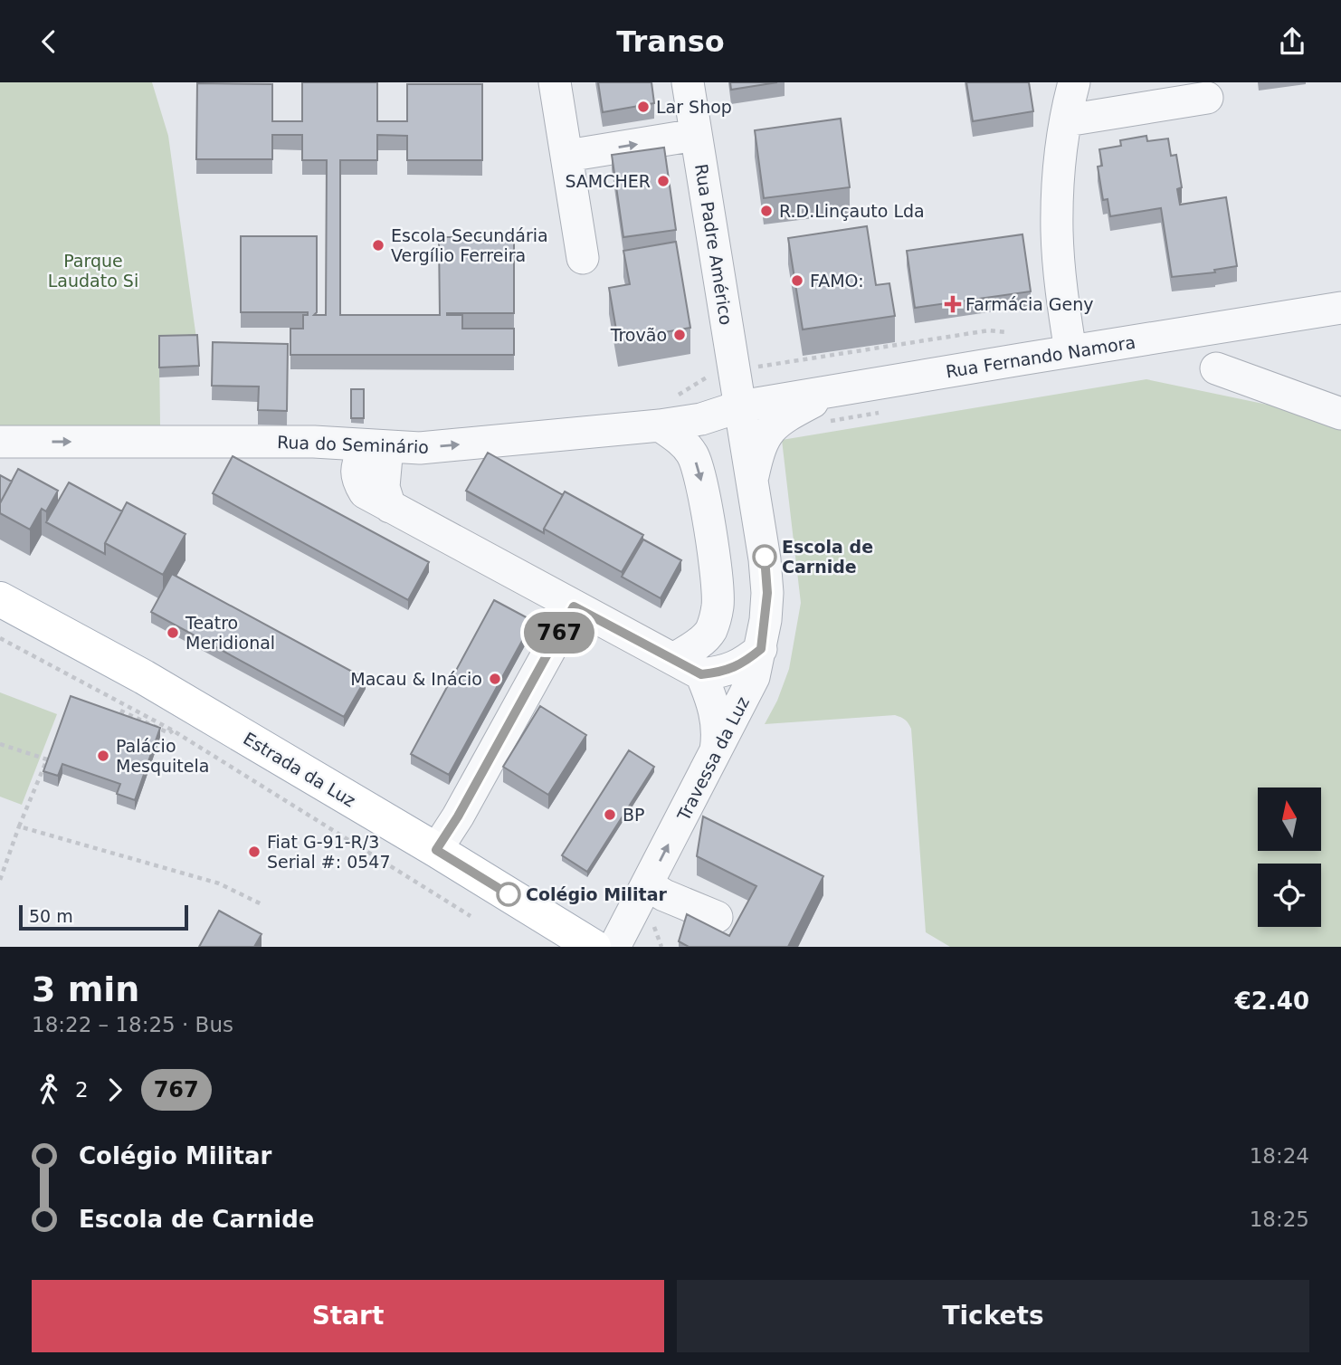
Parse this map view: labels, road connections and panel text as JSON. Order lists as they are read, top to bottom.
{
  "streets": {
    "main road": ["Estrada da Luz"],
    "street": [
      "Rua Padre Américo",
      "Rua Fernando Namora",
      "Rua do Seminário",
      "Travessa da Luz"
    ]
  },
  "crossings": [
    ["Rua Padre Américo", "Rua Fernando Namora"],
    ["Rua Padre Américo", "Rua do Seminário"],
    ["Rua Padre Américo", "Travessa da Luz"],
    ["Rua Fernando Namora", "Rua do Seminário"],
    ["Rua Fernando Namora", "Travessa da Luz"],
    ["Rua do Seminário", "Travessa da Luz"]
  ],
  "one_way": ["Rua do Seminário"],
  "parks": ["Parque Laudato Si"],
  "places": {
    "other": [
      "Lar Shop",
      "SAMCHER",
      "R.D.Linçauto Lda",
      "Escola Secundária Vergílio Ferreira",
      "FAMO:",
      "Trovão",
      "Escola de Carnide",
      "Teatro Meridional",
      "Macau & Inácio",
      "Palácio Mesquitela",
      "BP",
      "Fiat G-91-R/3 Serial #: 0547",
      "Colégio Militar"
    ],
    "health": ["Farmácia Geny"]
  },
  "lines": ["bus line 767"],
  "scale_bar": "50 m",
  "north": "top",
  "page": {
    "header": "Transo",
    "on_map": "767",
    "scale": "50 m",
    "heading": ["3 min", "18:22 – 18:25 · Bus", "€2.40"],
    "legs": ["2", "767"],
    "list": [
      {
        "name": "Colégio Militar",
        "value": "18:24"
      },
      {
        "name": "Escola de Carnide",
        "value": "18:25"
      }
    ],
    "buttons": ["Start", "Tickets"]
  }
}
